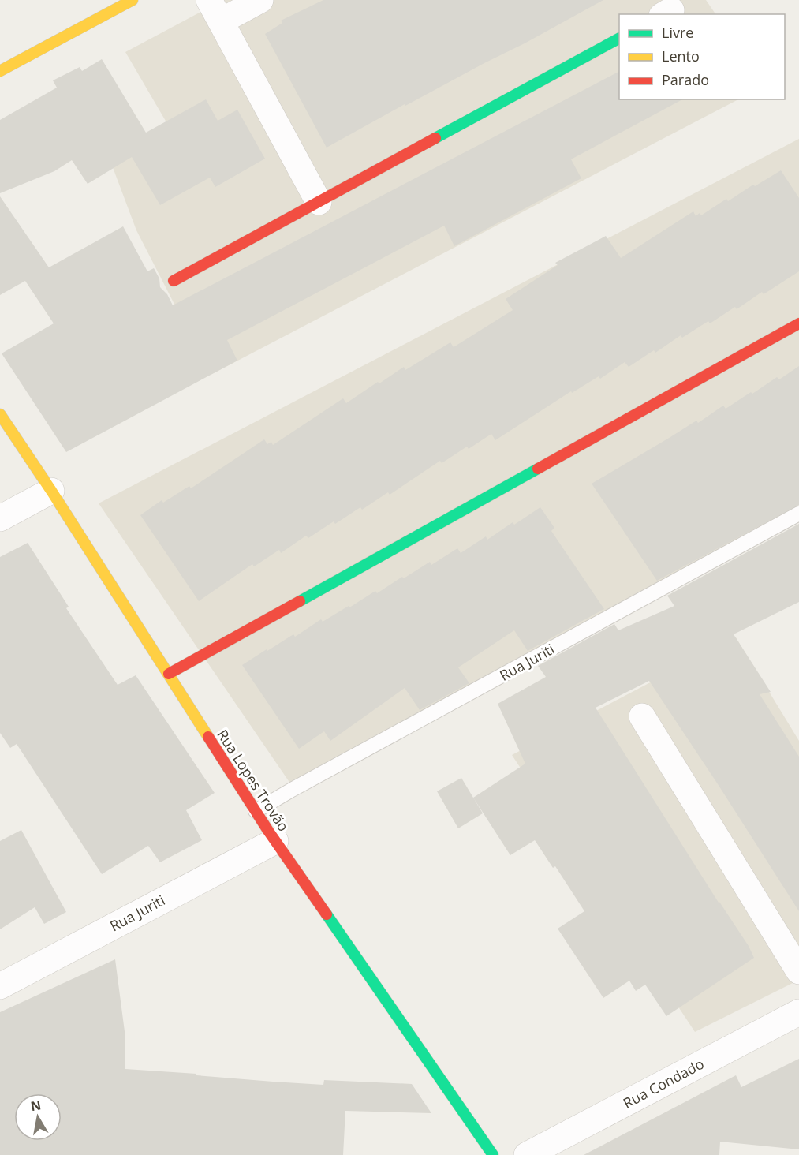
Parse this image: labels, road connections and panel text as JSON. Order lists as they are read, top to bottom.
{
  "streets": {
    "street": ["Rua Juriti", "Rua Lopes Trovão", "Rua Condado"]
  },
  "crossings": [
    ["Rua Juriti", "Rua Lopes Trovão"]
  ],
  "legend": ["Livre", "Lento", "Parado"],
  "north": "top"
}
